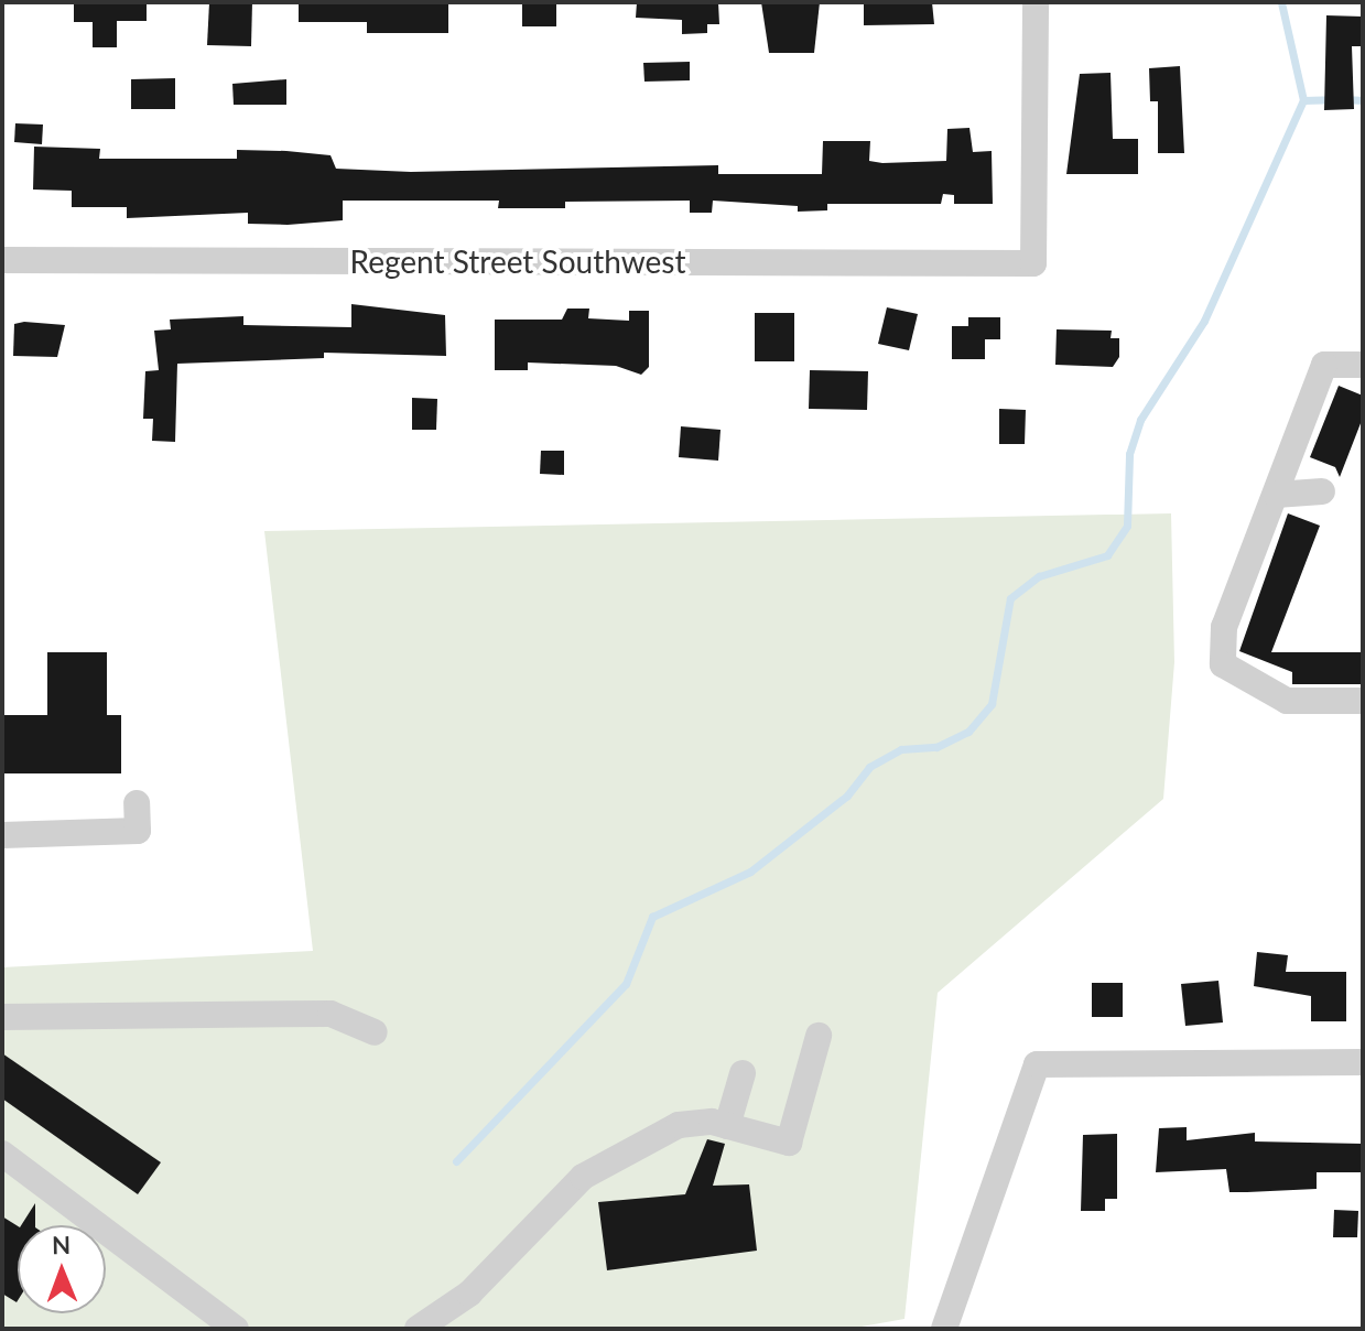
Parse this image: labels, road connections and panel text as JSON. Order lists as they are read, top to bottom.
{
  "streets": {
    "street": ["Regent Street Southwest"]
  },
  "north": "top"
}
